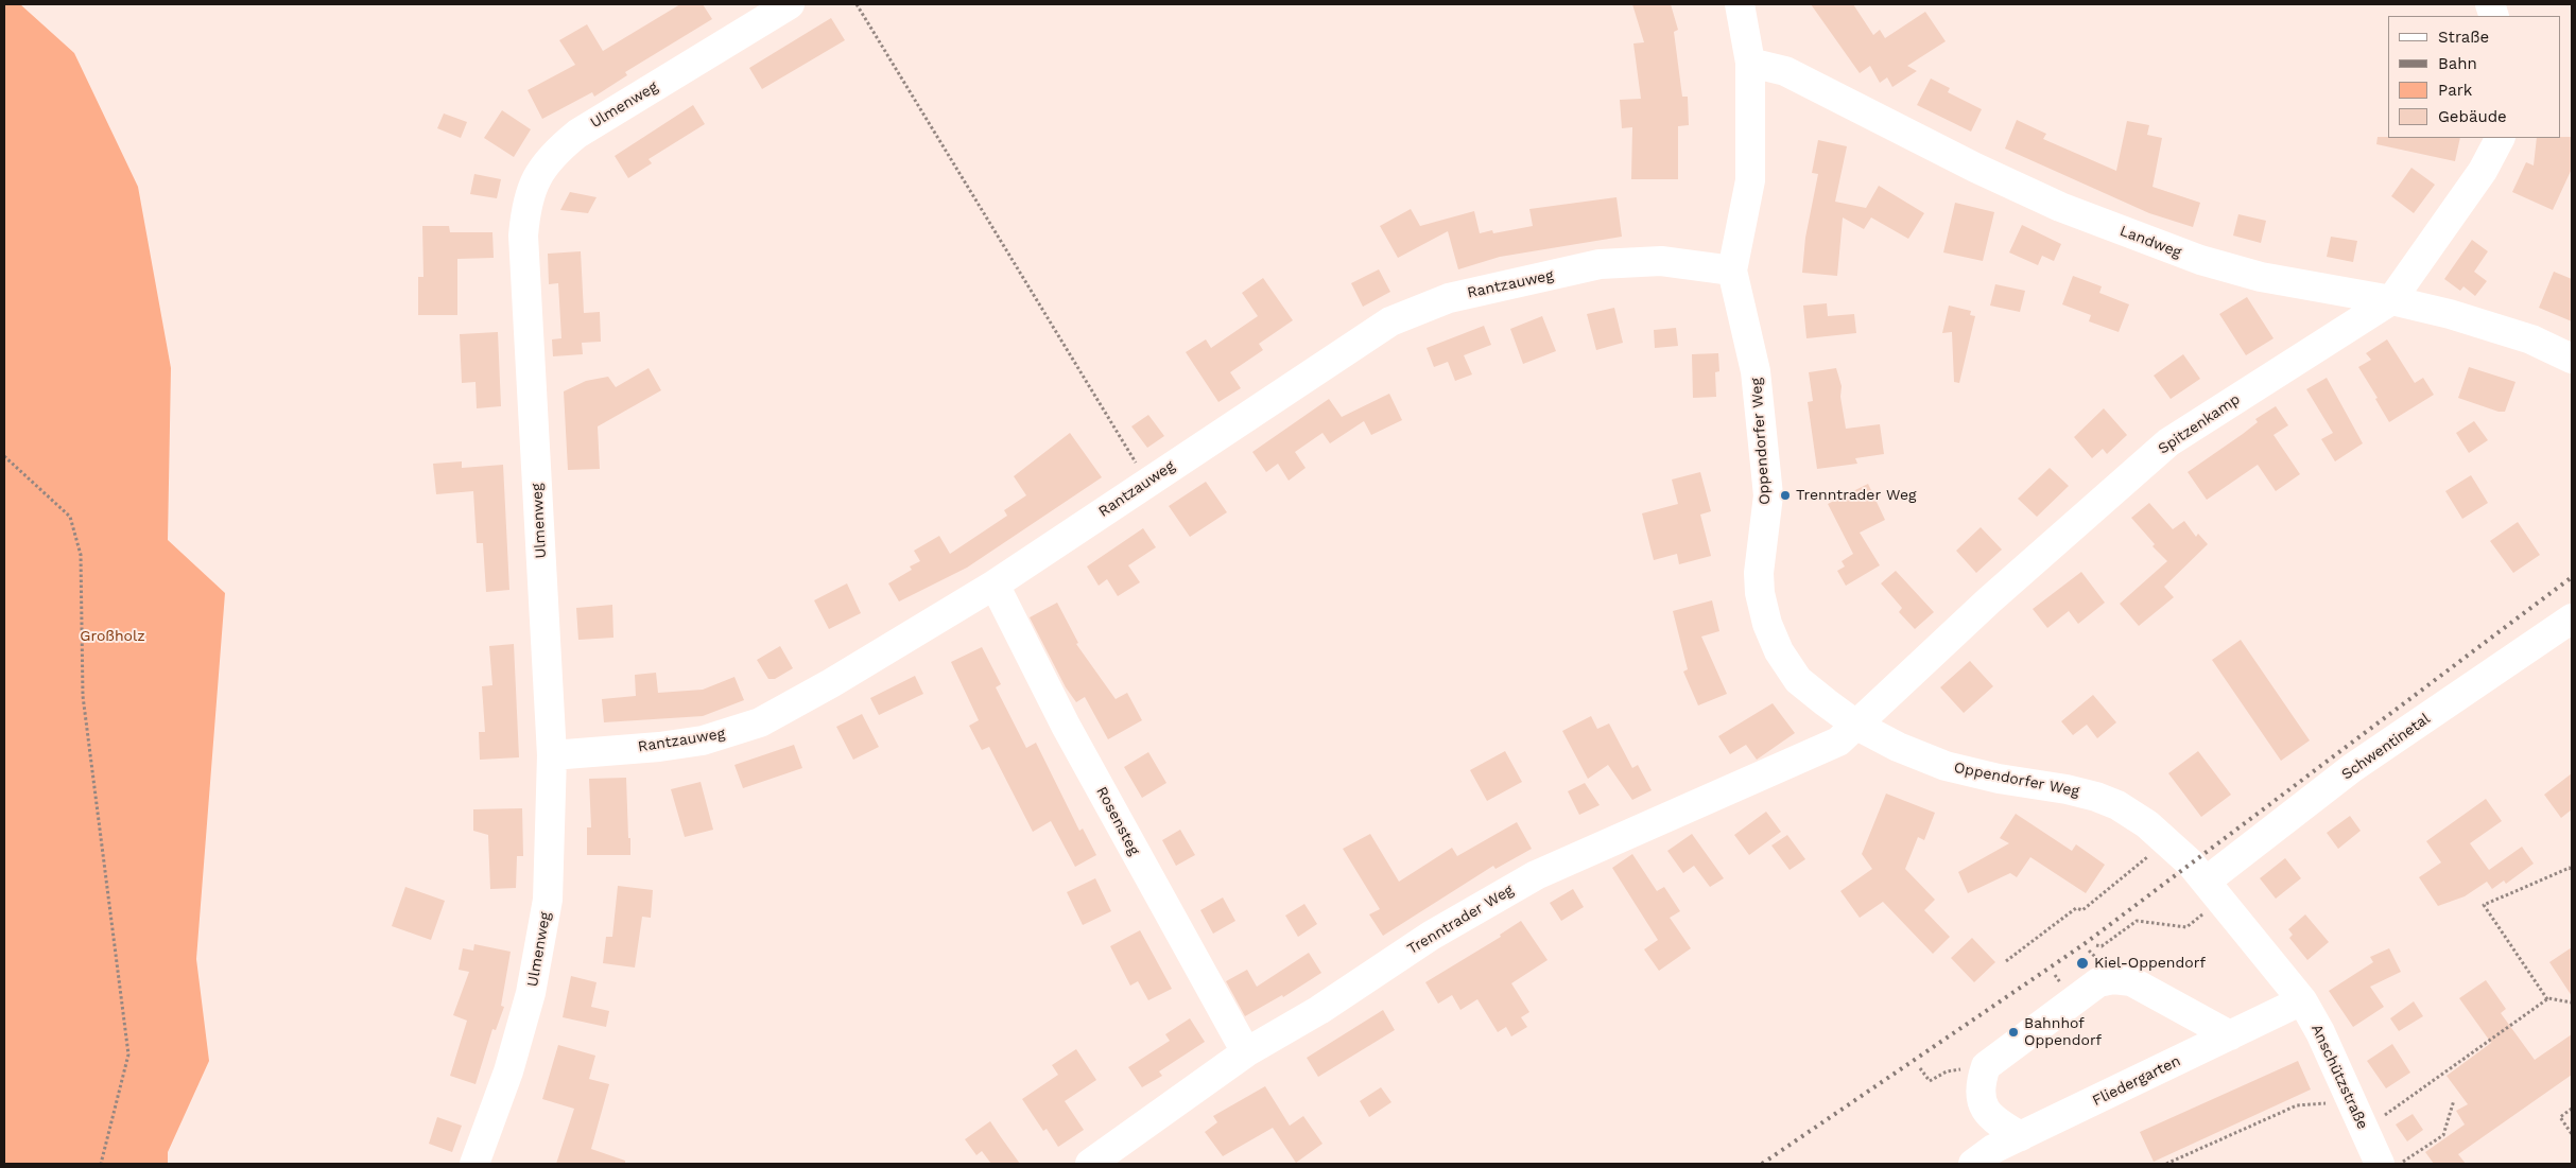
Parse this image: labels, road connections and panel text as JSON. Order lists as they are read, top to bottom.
{
  "streets": {
    "street": [
      "Ulmenweg",
      "Landweg",
      "Rantzauweg",
      "Spitzenkamp",
      "Oppendorfer Weg",
      "Schwentinetal",
      "Rosensteg",
      "Trenntrader Weg",
      "Anschützstraße",
      "Fliedergarten"
    ]
  },
  "crossings": [
    ["Ulmenweg", "Rantzauweg"],
    ["Landweg", "Spitzenkamp"],
    ["Landweg", "Oppendorfer Weg"],
    ["Rantzauweg", "Oppendorfer Weg"],
    ["Rantzauweg", "Rosensteg"],
    ["Spitzenkamp", "Oppendorfer Weg"],
    ["Spitzenkamp", "Trenntrader Weg"],
    ["Oppendorfer Weg", "Schwentinetal"],
    ["Oppendorfer Weg", "Trenntrader Weg"],
    ["Oppendorfer Weg", "Anschützstraße"],
    ["Oppendorfer Weg", "Fliedergarten"],
    ["Rosensteg", "Trenntrader Weg"],
    ["Anschützstraße", "Fliedergarten"]
  ],
  "parks": ["Großholz"],
  "places": ["Trenntrader Weg", "Kiel-Oppendorf", "Bahnhof Oppendorf"],
  "legend": [
    "Straße",
    "Bahn",
    "Park",
    "Gebäude"
  ]
}
